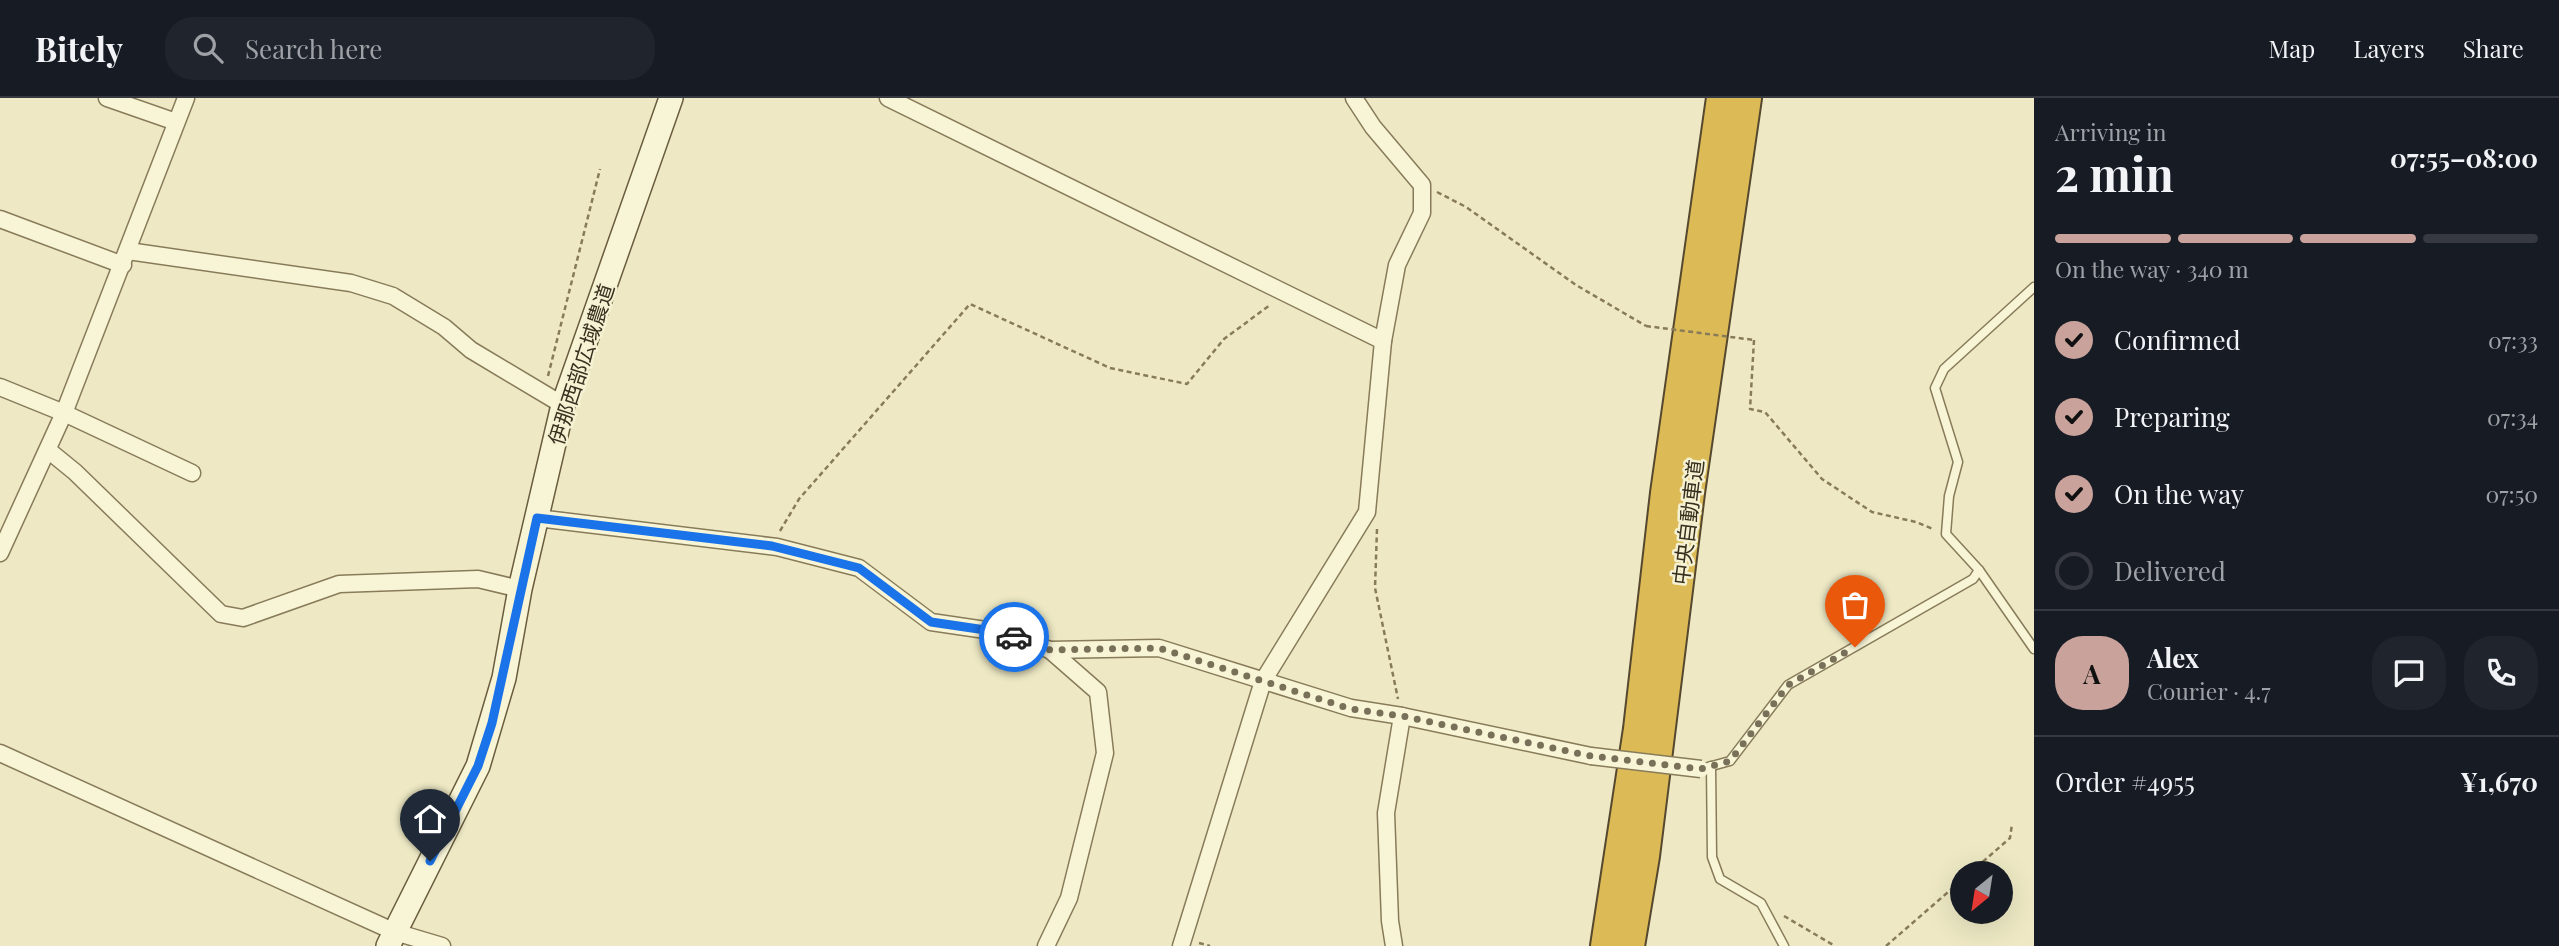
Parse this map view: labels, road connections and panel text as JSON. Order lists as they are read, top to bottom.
{
  "streets": {
    "highway": ["中央自動車道"],
    "street": ["伊那西部広域農道"]
  },
  "north": "bottom left",
  "page": {
    "header": "Bitely",
    "search": "Search here",
    "nav": ["Map", "Layers", "Share"],
    "heading": ["2 min", "Arriving in", "07:55–08:00"],
    "panel": [
      "Alex",
      "Courier · 4.7",
      "Order #4955",
      "¥1,670"
    ],
    "bar": "On the way · 340 m",
    "list": [
      ["Confirmed", "07:33"],
      ["Preparing", "07:34"],
      ["On the way", "07:50"],
      "Delivered"
    ],
    "round": "A"
  }
}
